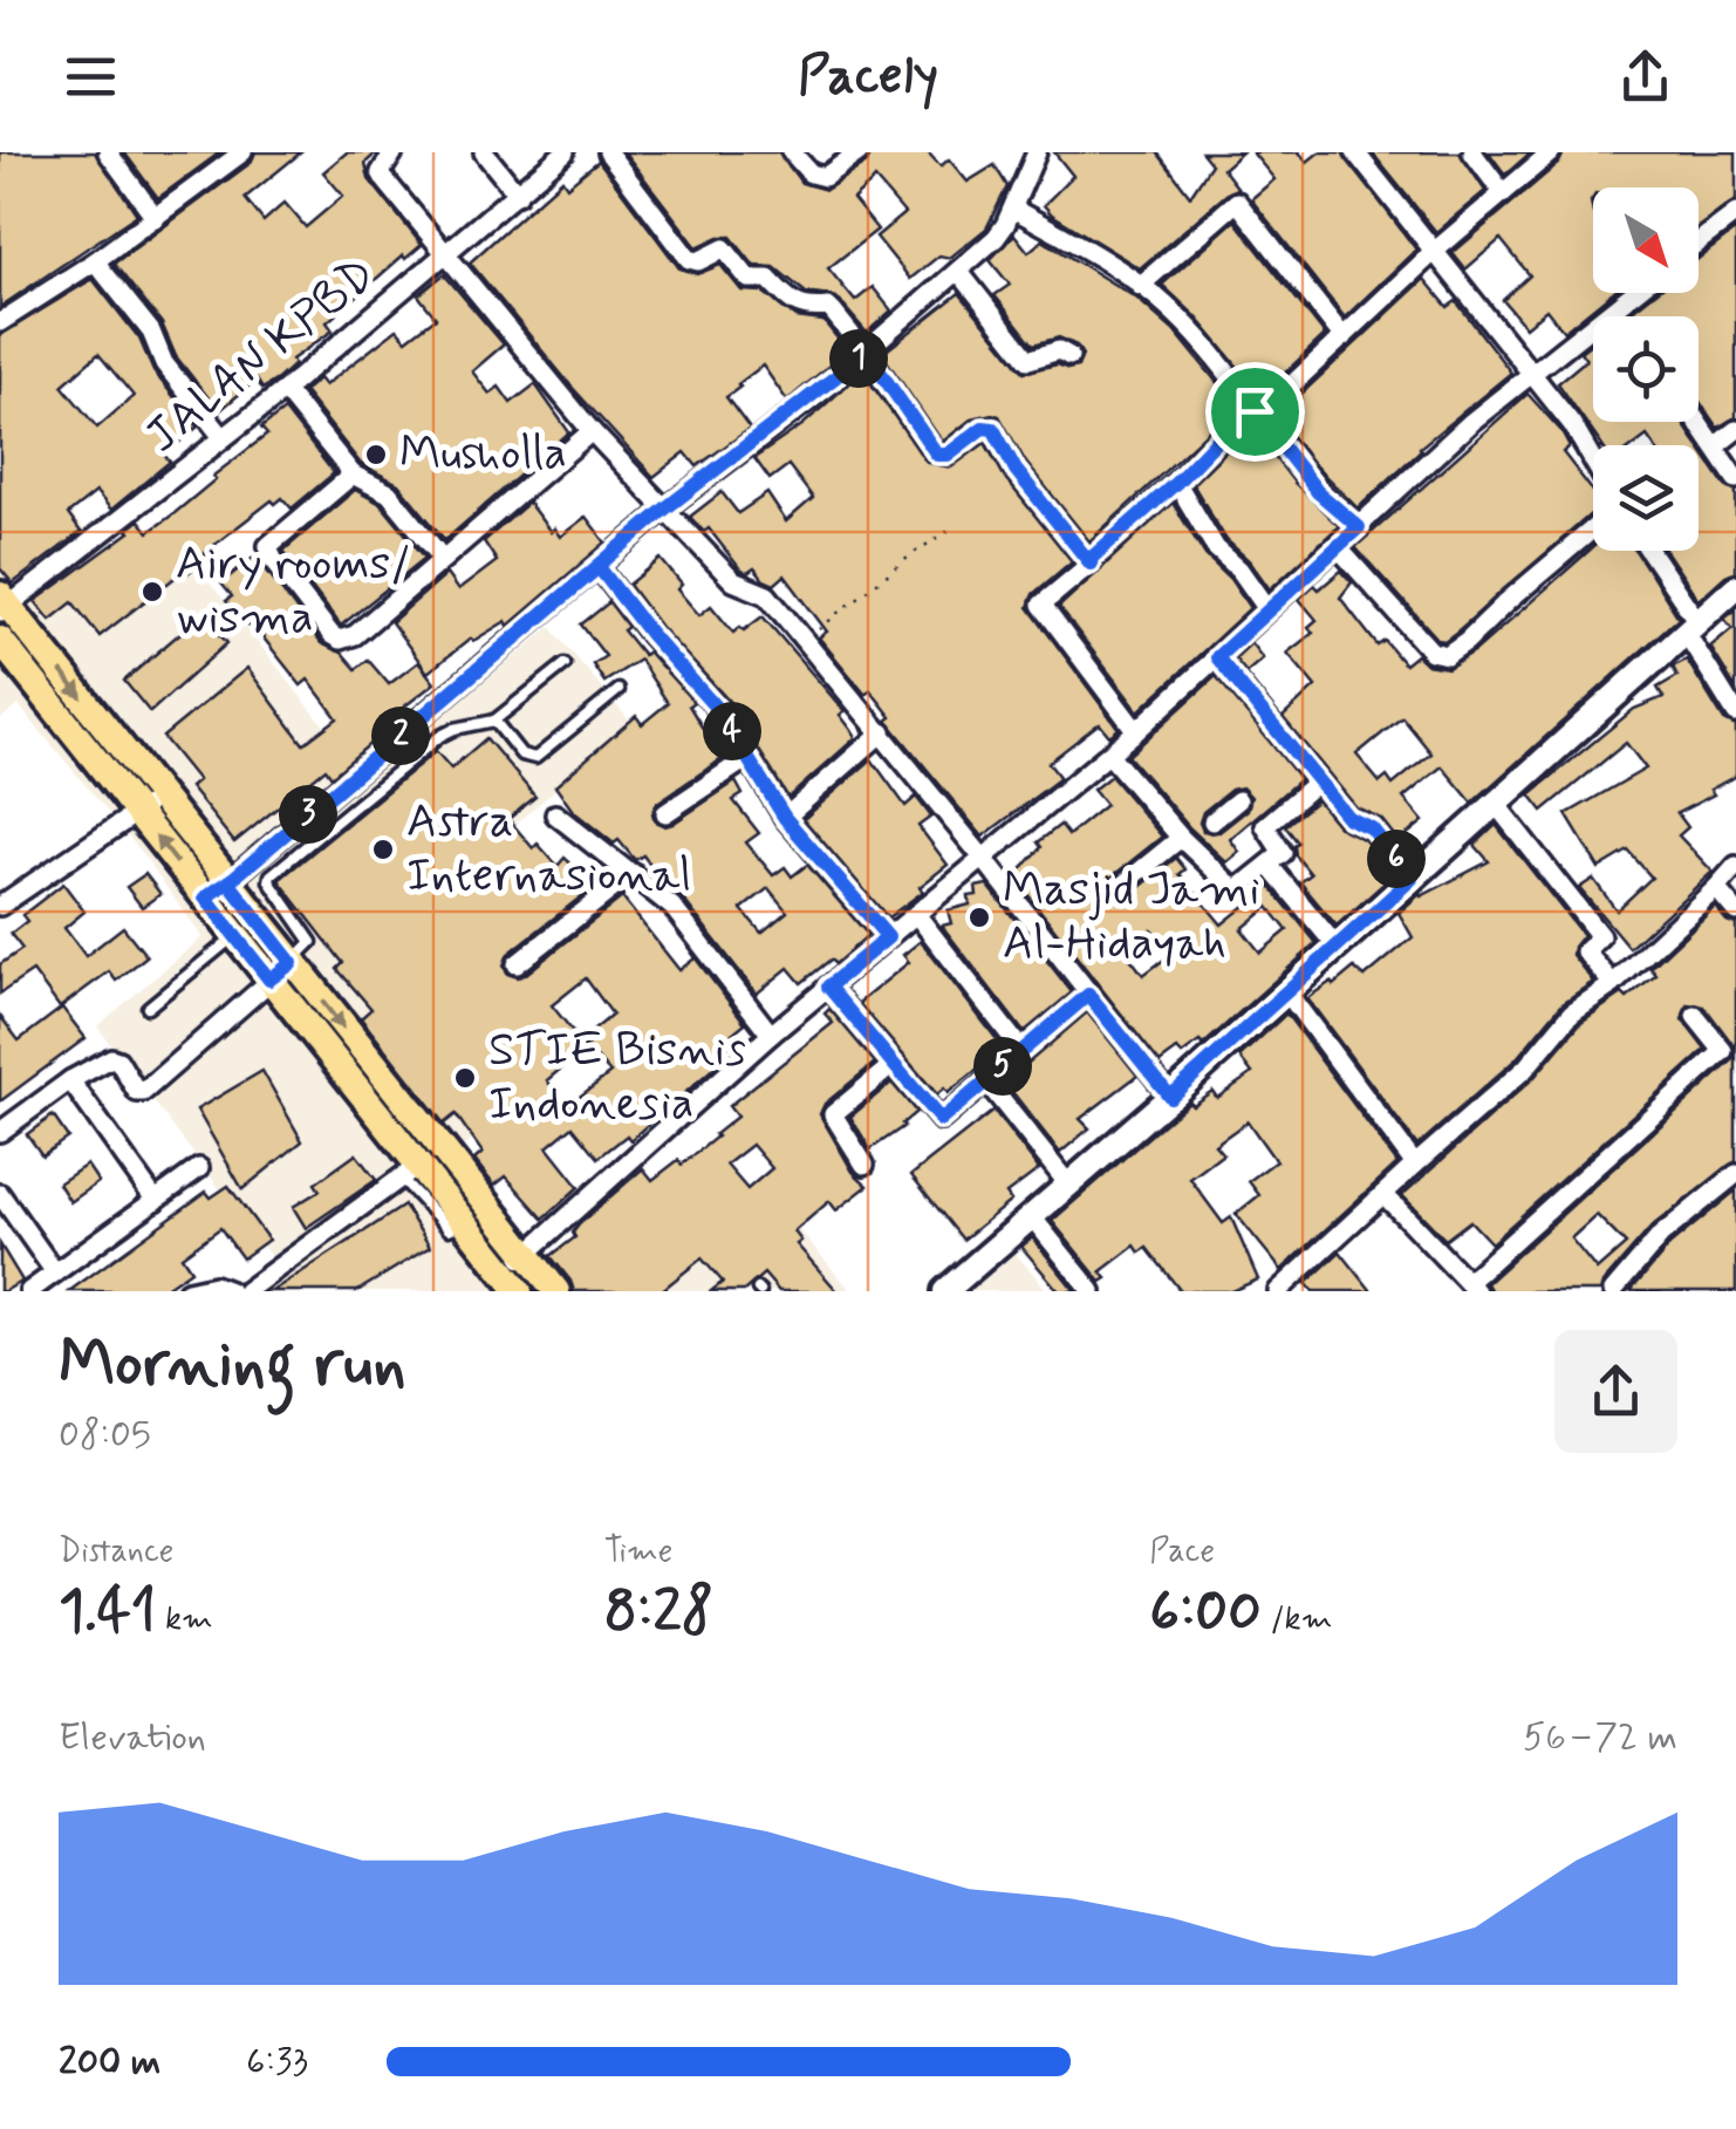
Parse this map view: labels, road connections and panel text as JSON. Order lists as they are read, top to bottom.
{
  "streets": {
    "street": ["JALAN KPBD"]
  },
  "places": [
    "Musholla",
    "Airy rooms/ wisma",
    "Astra Internasional",
    "Masjid Jami Al-Hidayah",
    "STIE Bisnis Indonesia"
  ],
  "north": "bottom right",
  "page": {
    "header": "Pacely",
    "pins": [
      "1",
      "4",
      "2",
      "3",
      "6",
      "5"
    ],
    "heading": ["Morning run", "08:05"],
    "stats": [
      ["Distance", "1.41 km"],
      ["Time", "8:28"],
      ["Pace", "6:00 /km"]
    ],
    "chart": ["Elevation", "56–72 m"],
    "list": [
      {
        "name": "200 m",
        "note": "6:33"
      }
    ]
  }
}
